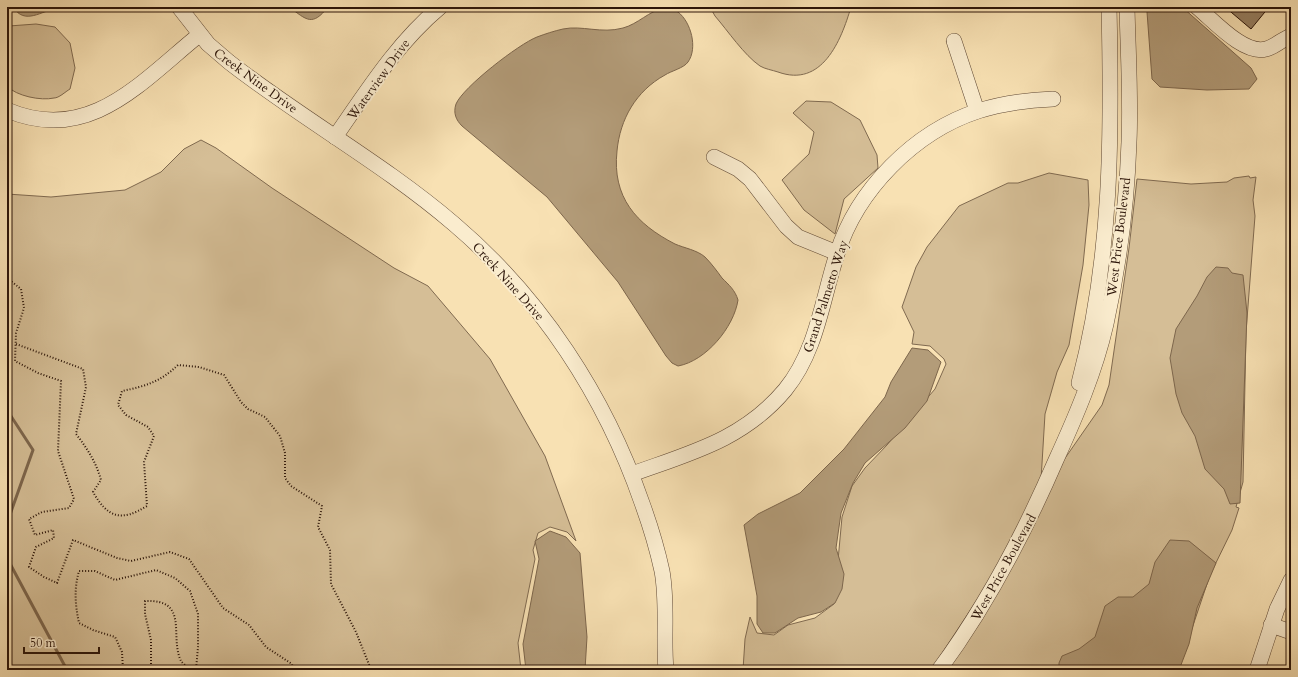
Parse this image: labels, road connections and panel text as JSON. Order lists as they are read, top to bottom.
{
  "streets": {
    "street": [
      "Waterview Drive",
      "Creek Nine Drive",
      "West Price Boulevard",
      "Grand Palmetto Way"
    ]
  },
  "crossings": [
    ["Waterview Drive", "Creek Nine Drive"],
    ["Creek Nine Drive", "Grand Palmetto Way"]
  ],
  "scale_bar": "50 m"
}
